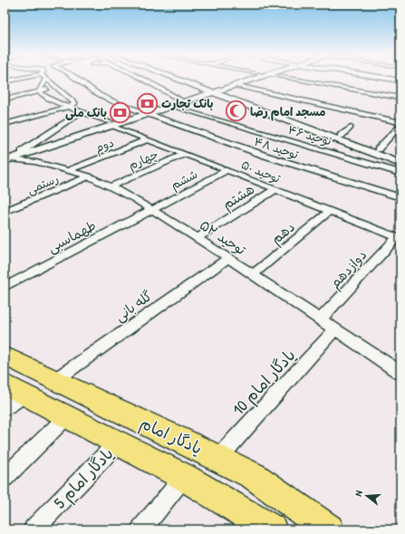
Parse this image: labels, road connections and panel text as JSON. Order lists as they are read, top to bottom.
{
  "streets": {
    "main road": ["یادگار امام"],
    "street": [
      "توحید ۴۶",
      "دوم",
      "توحید ۴۸",
      "چهارم",
      "توحید ۵۰",
      "ششم",
      "رستمی",
      "هشتم",
      "دهم",
      "طهماسبی",
      "توحید ۵۲",
      "دوازدهم",
      "گله بانی",
      "یادگار امام 10",
      "یادگار امام 5"
    ]
  },
  "crossings": [
    ["دوم", "توحید ۵۰"],
    ["دوم", "توحید ۵۲"],
    ["چهارم", "توحید ۵۰"],
    ["چهارم", "توحید ۵۲"],
    ["توحید ۵۰", "ششم"],
    ["توحید ۵۰", "هشتم"],
    ["توحید ۵۰", "دهم"],
    ["توحید ۵۰", "دوازدهم"],
    ["ششم", "طهماسبی"],
    ["ششم", "توحید ۵۲"],
    ["رستمی", "توحید ۵۲"],
    ["هشتم", "توحید ۵۲"],
    ["دهم", "توحید ۵۲"],
    ["طهماسبی", "توحید ۵۲"],
    ["توحید ۵۲", "دوازدهم"],
    ["توحید ۵۲", "گله بانی"],
    ["توحید ۵۲", "یادگار امام 10"],
    ["گله بانی", "یادگار امام"],
    ["یادگار امام 10", "یادگار امام"],
    ["یادگار امام", "یادگار امام 5"]
  ],
  "places": {
    "bank": ["بانک تجارت", "بانک ملی"],
    "mosque": ["مسجد امام رضا"]
  },
  "north": "left"
}
